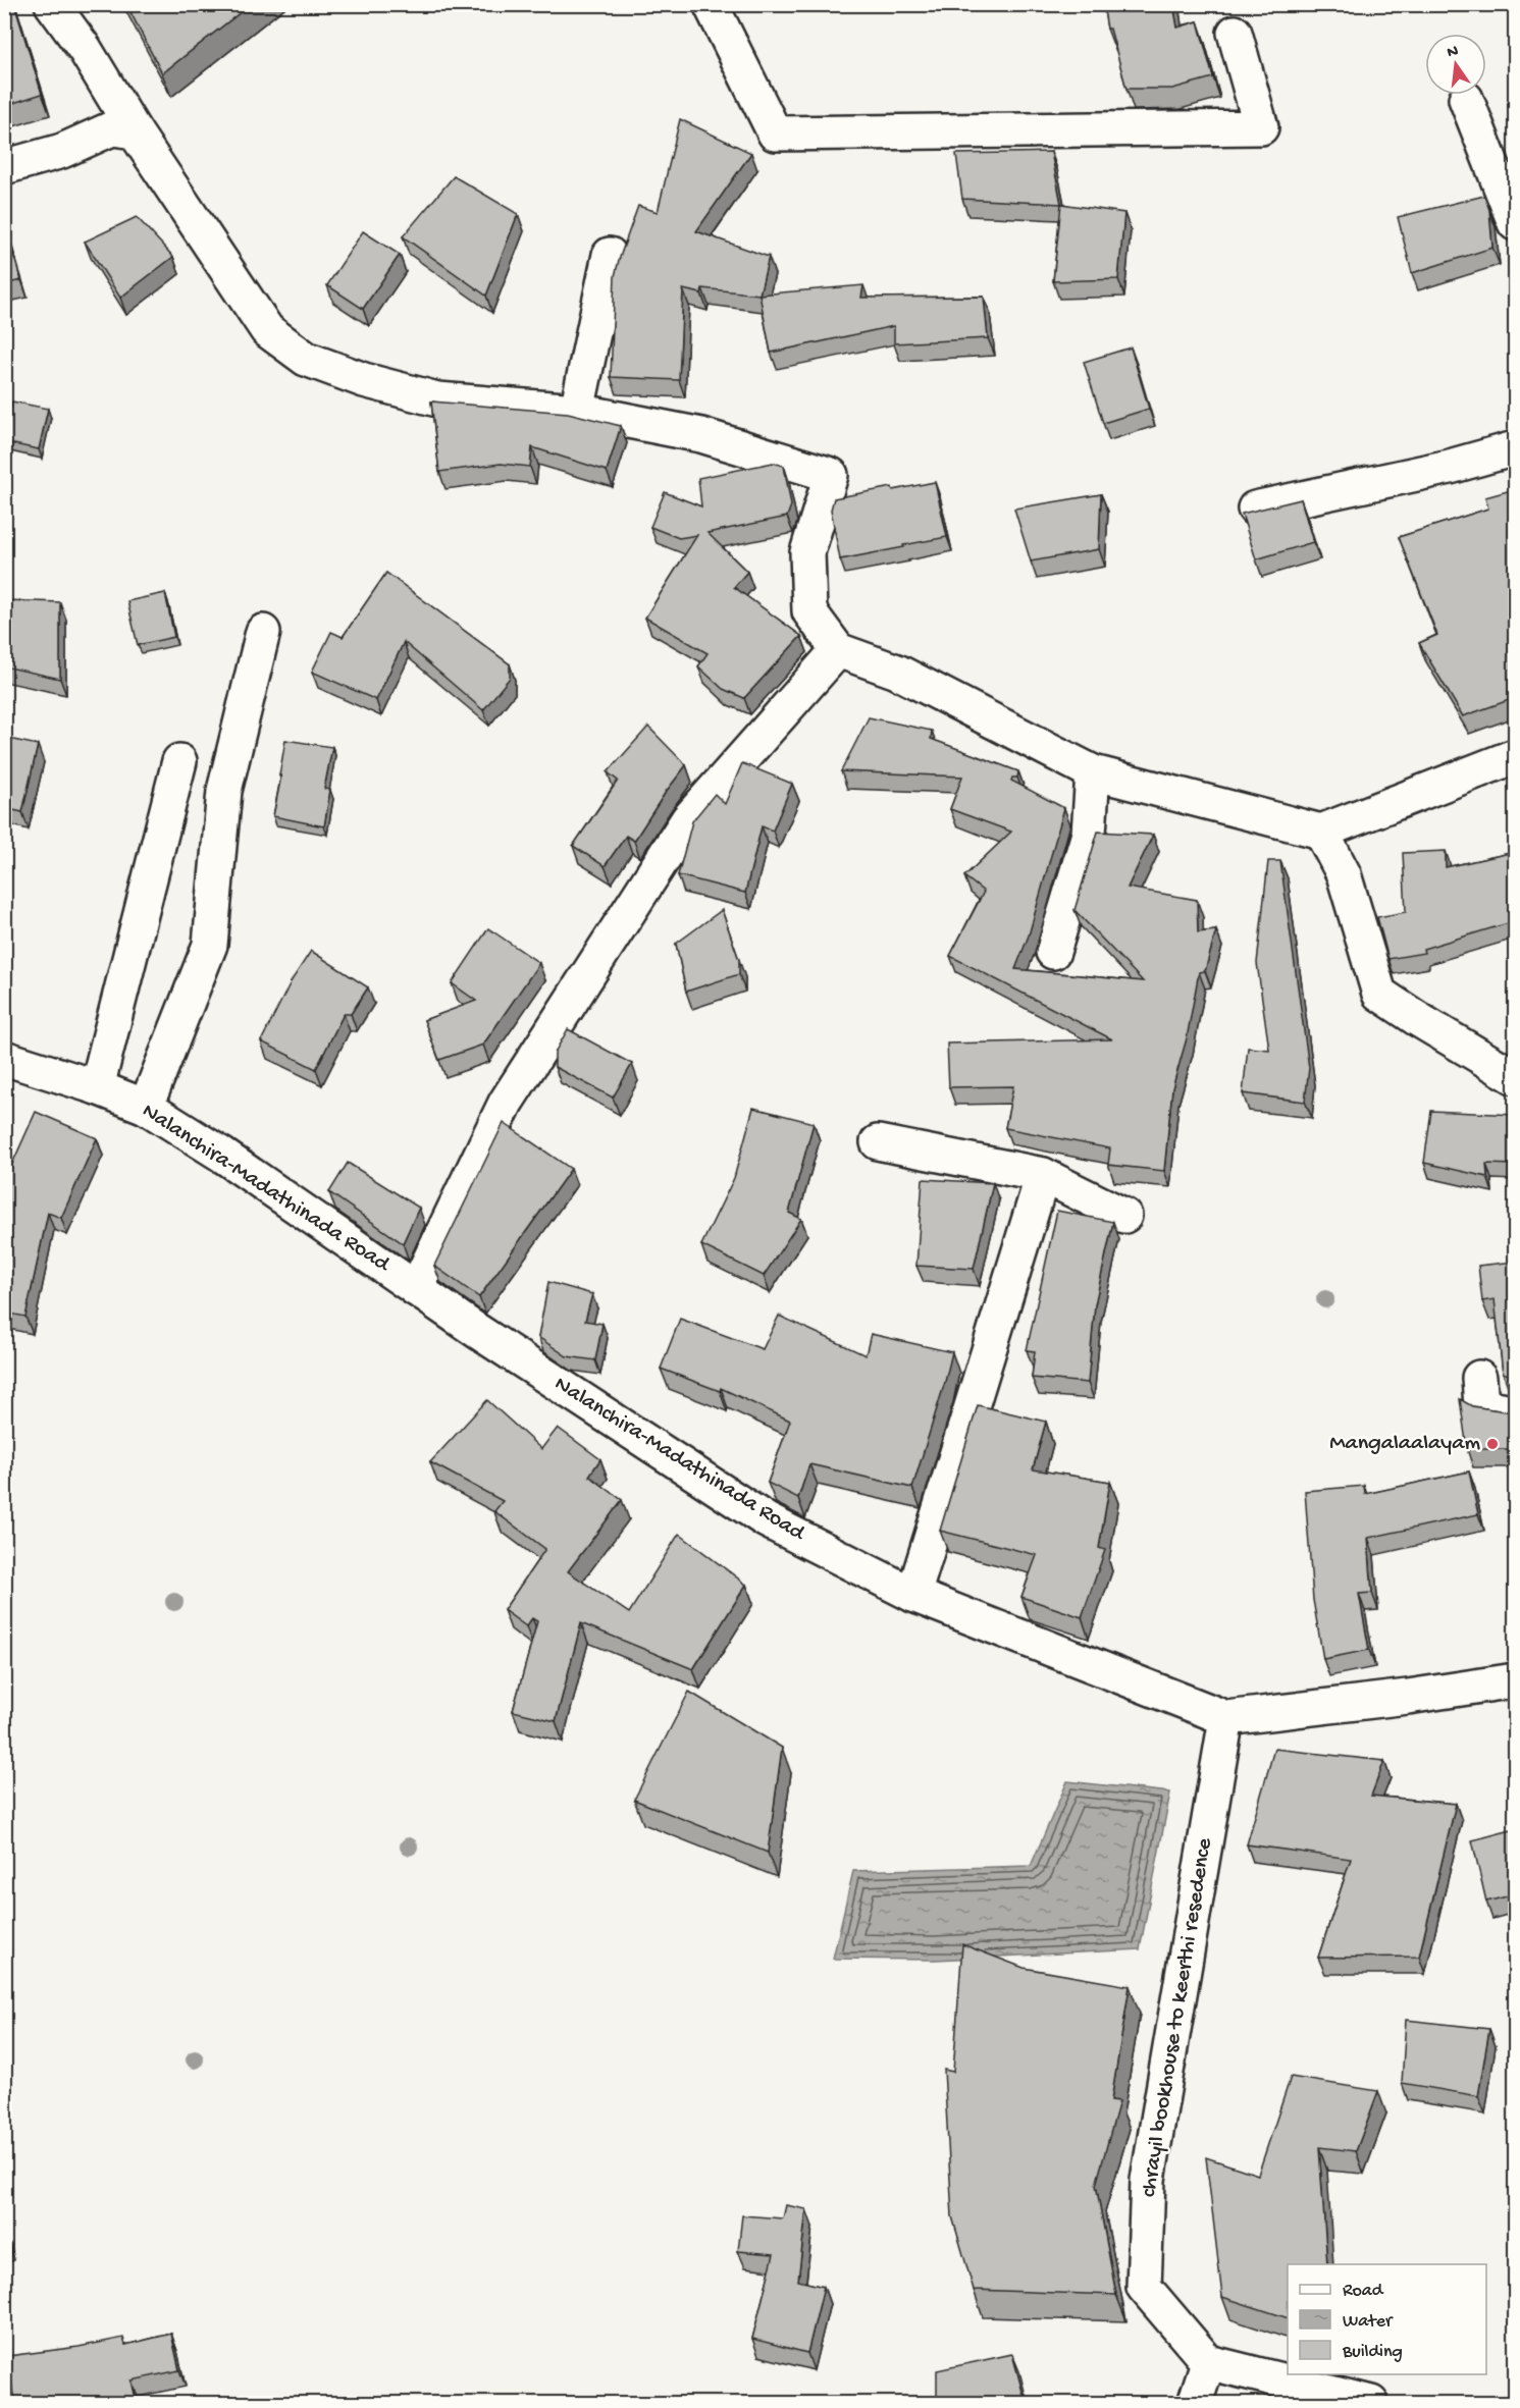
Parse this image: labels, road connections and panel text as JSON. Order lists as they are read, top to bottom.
{
  "streets": {
    "street": ["Nalanchira-Madathinada Road", "chrayil bookhouse to keerthi resedence"]
  },
  "crossings": [
    ["Nalanchira-Madathinada Road", "chrayil bookhouse to keerthi resedence"]
  ],
  "places": ["Mangalaalayam"],
  "legend": ["Road", "Water", "Building"],
  "north": "top"
}
